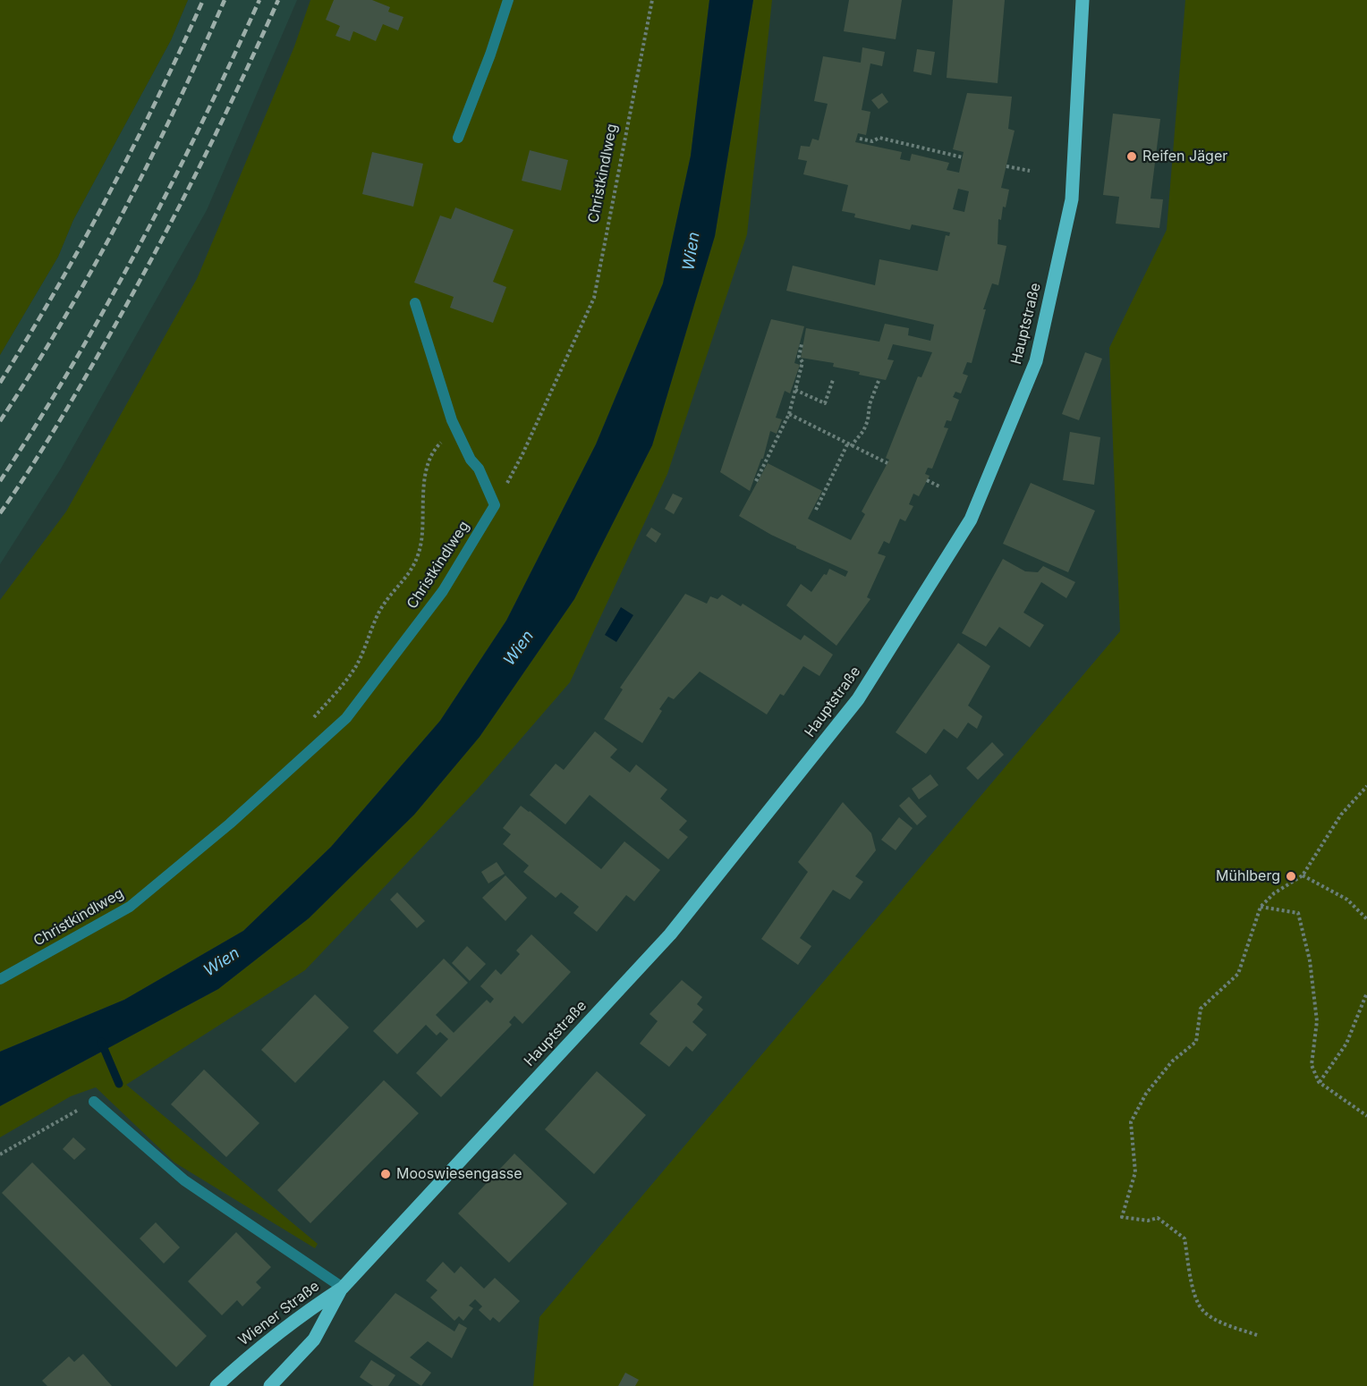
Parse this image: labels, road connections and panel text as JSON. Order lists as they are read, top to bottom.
{
  "streets": {
    "main road": ["Hauptstraße", "Wiener Straße"],
    "lane": ["Christkindlweg"]
  },
  "crossings": [
    ["Hauptstraße", "Wiener Straße"]
  ],
  "water": ["Wien"],
  "places": ["Reifen Jäger", "Mühlberg", "Mooswiesengasse"]
}
